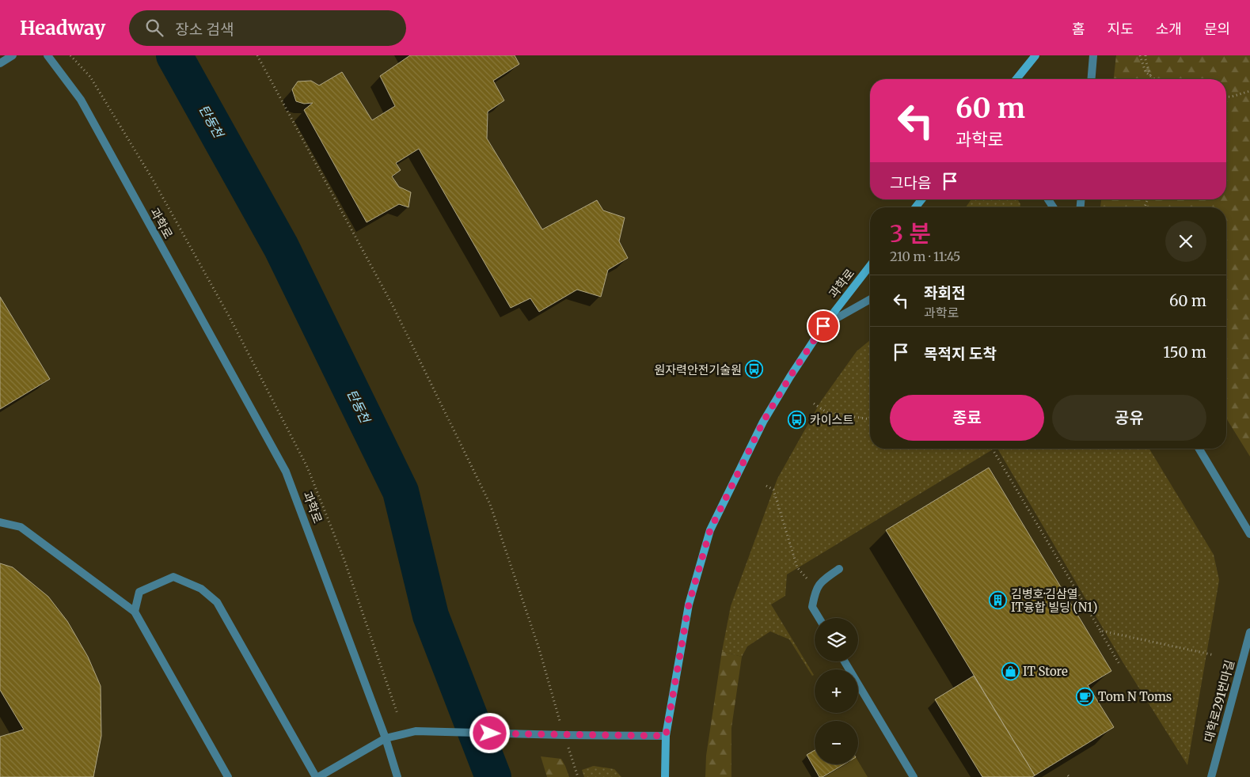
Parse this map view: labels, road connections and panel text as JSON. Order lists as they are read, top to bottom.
{
  "streets": {
    "main road": ["과학로"],
    "street": ["대학로291번마길"]
  },
  "water": ["탄동천"],
  "places": {
    "bus stop": ["원자력안전기술원", "카이스트"],
    "building": ["김병호·김삼열 IT융합 빌딩 (N1)"],
    "shop": ["IT Store"],
    "cafe": ["Tom N Toms"]
  },
  "page": {
    "header": "Headway",
    "search": "장소 검색",
    "nav": [
      "홈",
      "지도",
      "소개",
      "문의"
    ],
    "turn": ["60 m", "과학로"],
    "then": "그다음",
    "heading": ["3 분", "210 m · 11:45"],
    "list": [
      {
        "name": "좌회전",
        "note": "과학로",
        "value": "60 m"
      },
      {
        "name": "목적지 도착",
        "value": "150 m"
      }
    ],
    "buttons": ["종료", "공유"],
    "map_buttons": ["+", "−"]
  }
}
